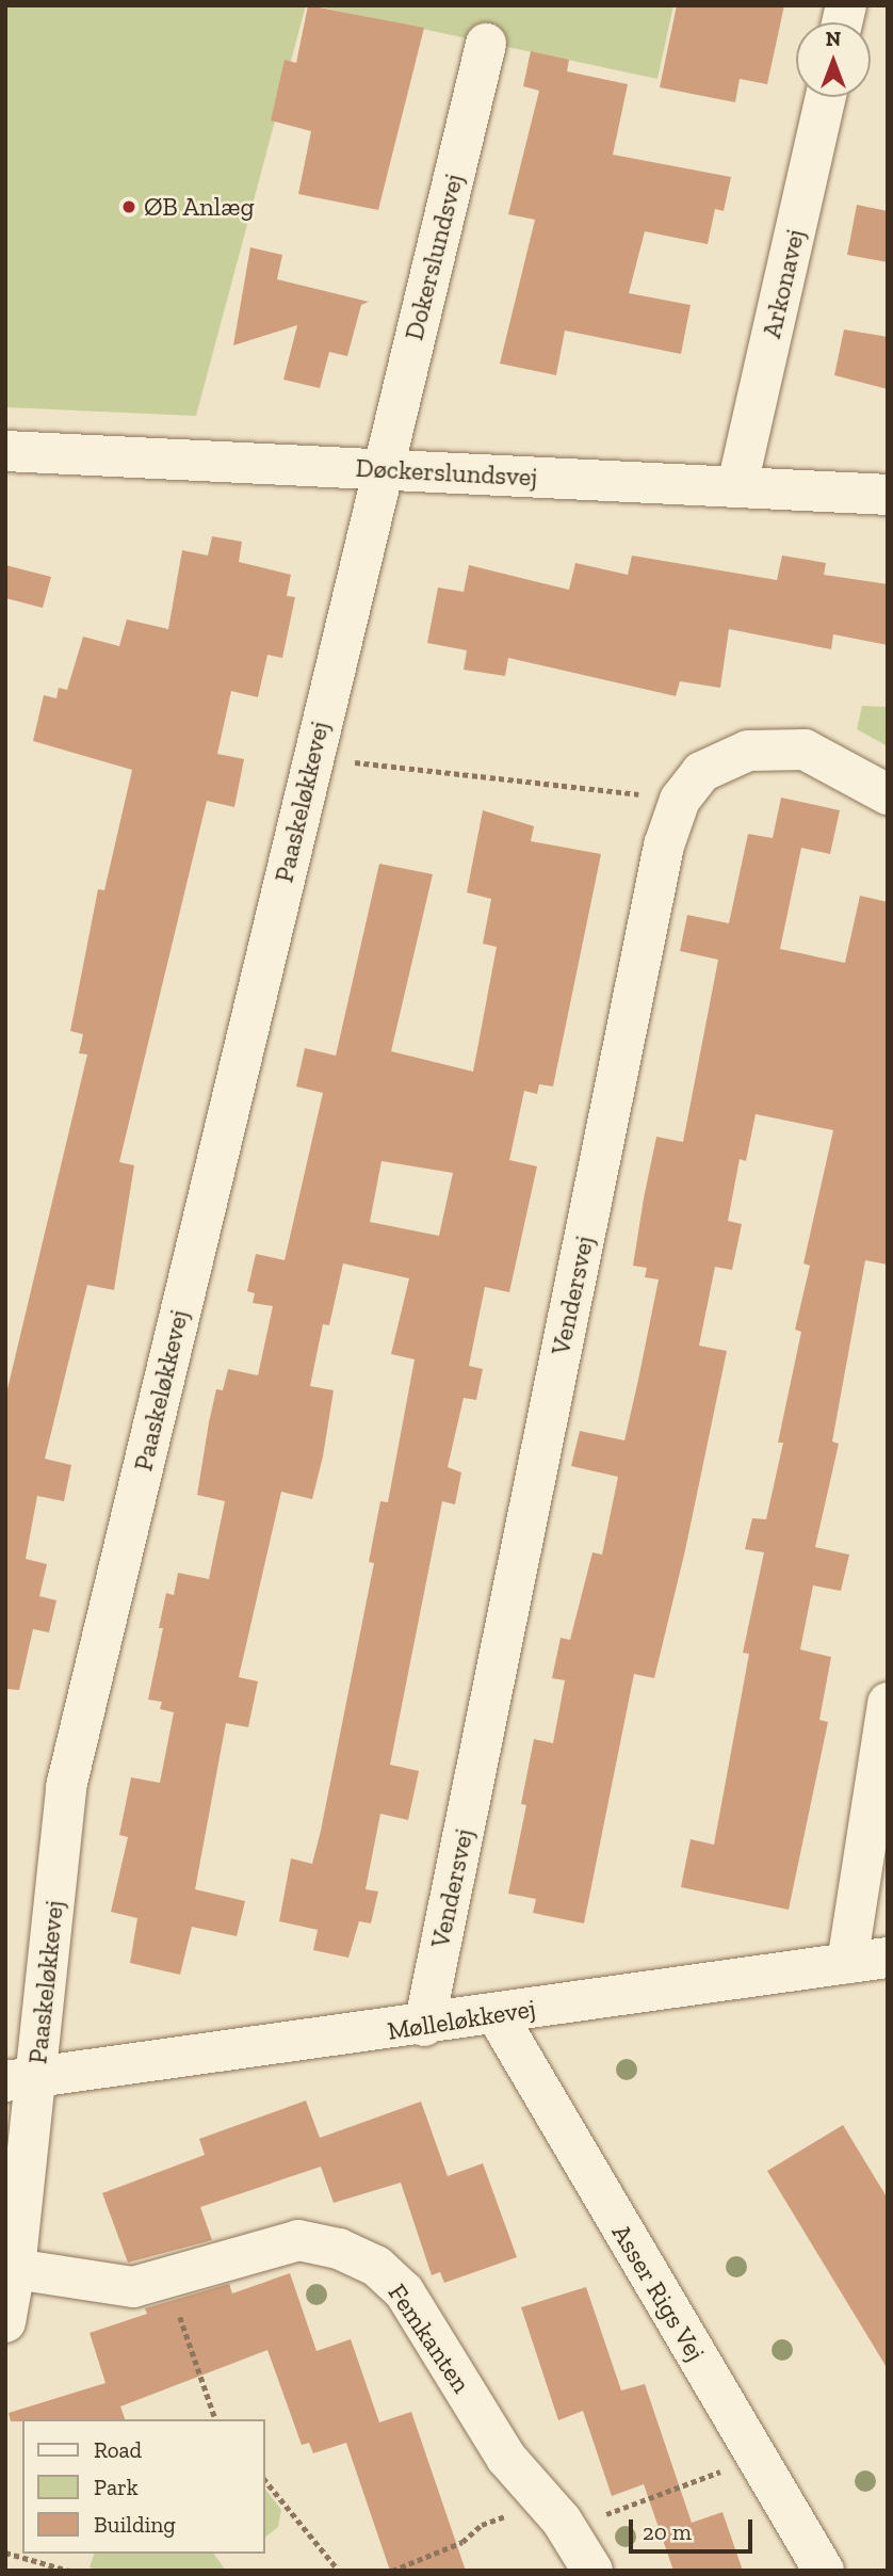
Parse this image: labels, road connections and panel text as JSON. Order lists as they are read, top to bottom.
{
  "streets": {
    "street": [
      "Dokerslundsvej",
      "Arkonavej",
      "Døckerslundsvej",
      "Paaskeløkkevej",
      "Vendersvej",
      "Mølleløkkevej",
      "Asser Rigs Vej",
      "Femkanten"
    ]
  },
  "crossings": [
    ["Dokerslundsvej", "Døckerslundsvej"],
    ["Dokerslundsvej", "Paaskeløkkevej"],
    ["Arkonavej", "Døckerslundsvej"],
    ["Døckerslundsvej", "Paaskeløkkevej"],
    ["Paaskeløkkevej", "Mølleløkkevej"],
    ["Paaskeløkkevej", "Femkanten"],
    ["Vendersvej", "Mølleløkkevej"],
    ["Mølleløkkevej", "Asser Rigs Vej"]
  ],
  "places": ["ØB Anlæg"],
  "legend": ["Road", "Park", "Building"],
  "scale_bar": "20 m",
  "north": "top"
}
